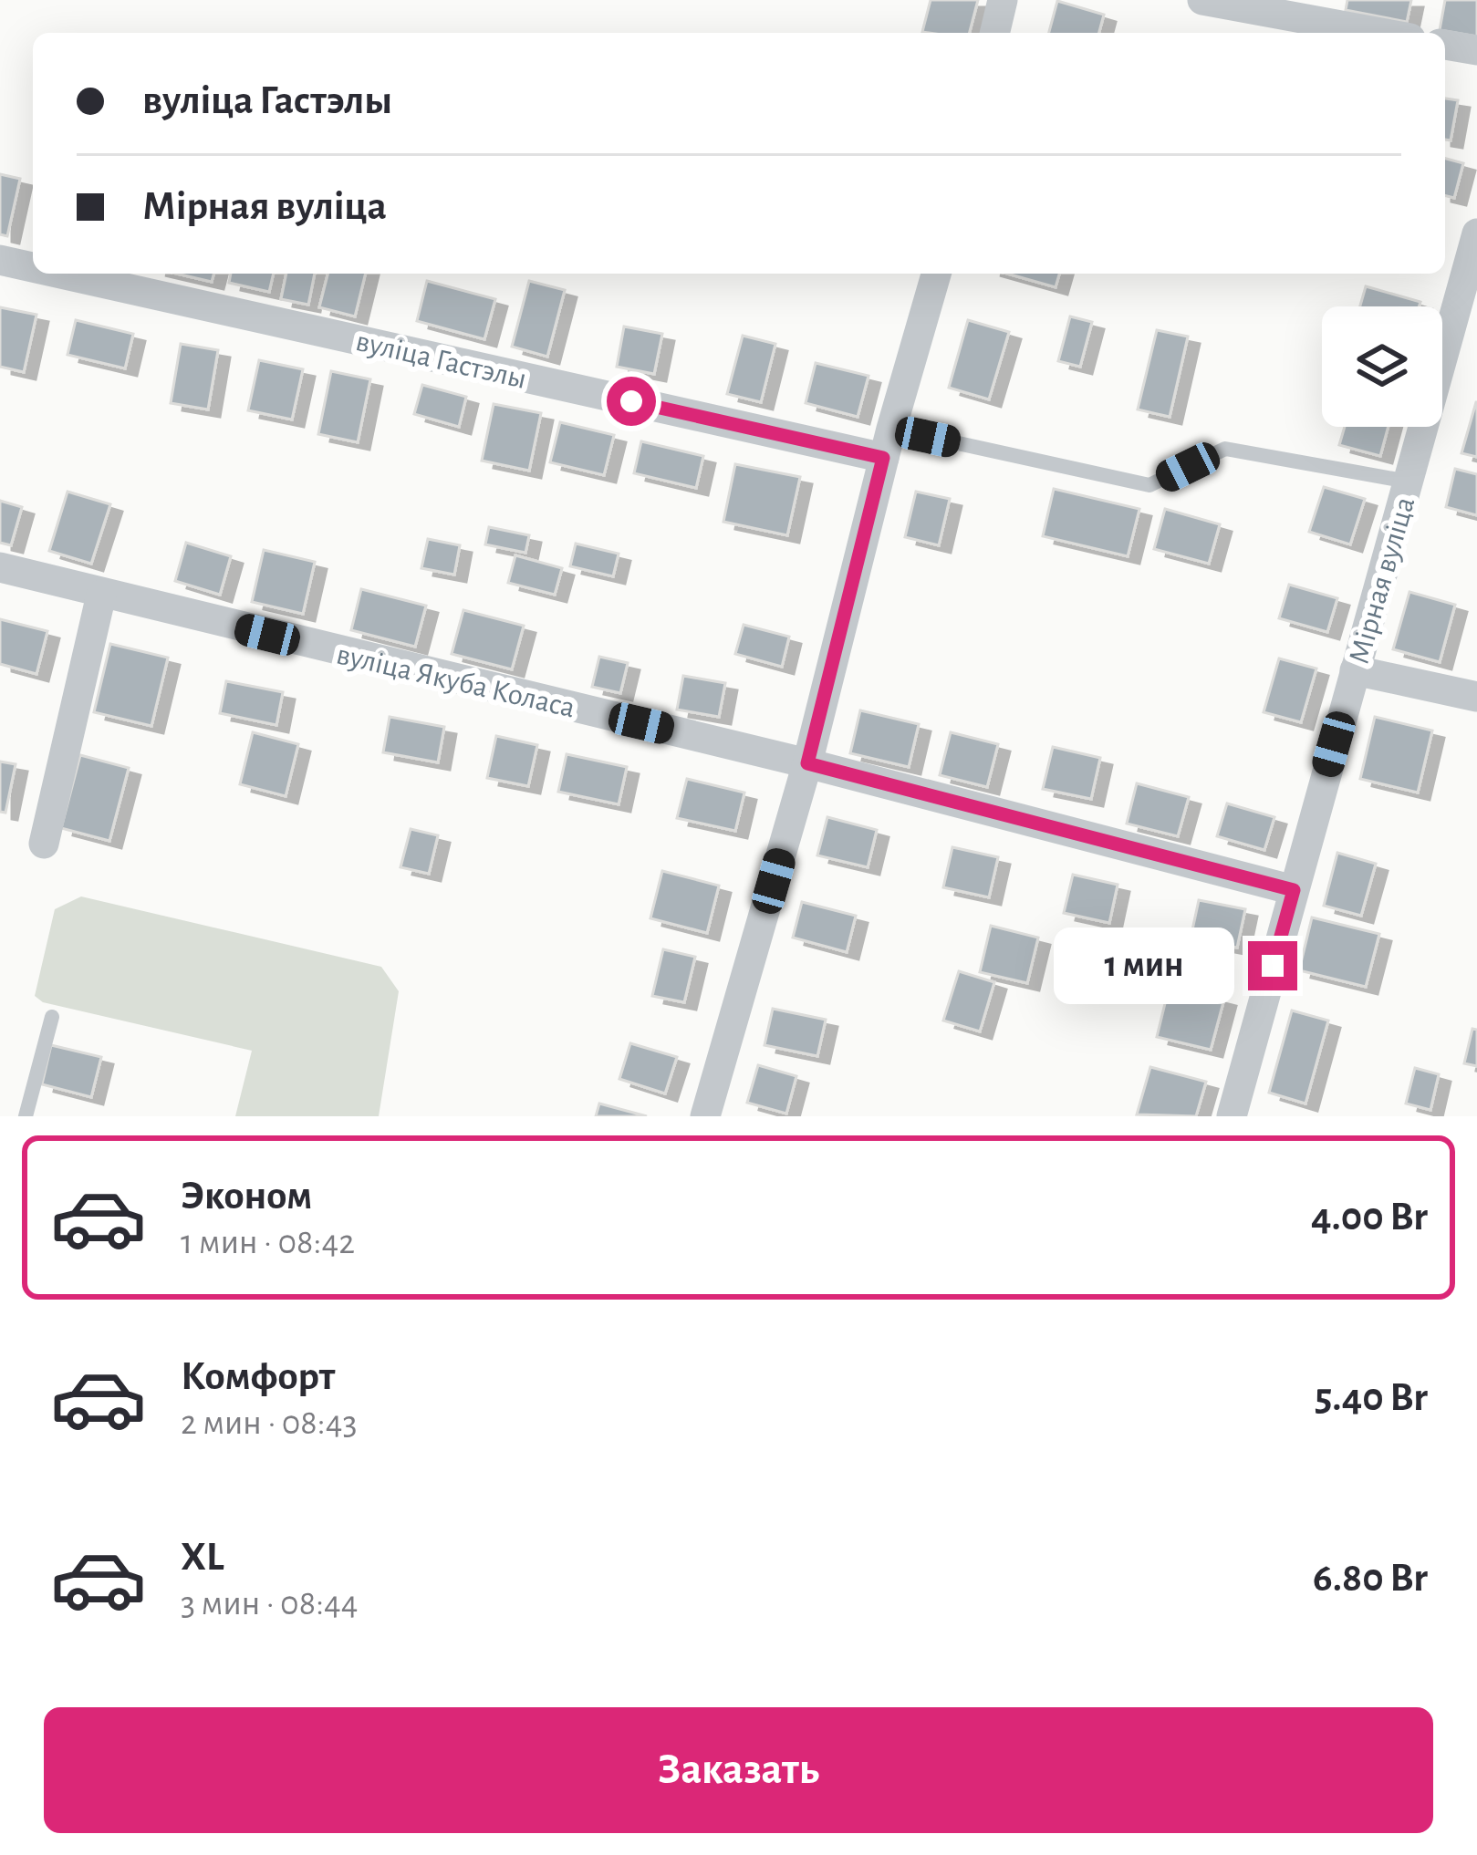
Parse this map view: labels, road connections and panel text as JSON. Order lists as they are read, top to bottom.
{
  "streets": {
    "street": ["вуліца Гастэлы", "Мірная вуліца", "вуліца Якуба Коласа"]
  },
  "crossings": [
    ["Мірная вуліца", "вуліца Якуба Коласа"]
  ],
  "page": {
    "banner": ["вуліца Гастэлы", "Мірная вуліца"],
    "bubble": "1 мин",
    "list": [
      {
        "name": "Эконом",
        "note": "1 мин · 08:42",
        "value": "4.00 Br"
      },
      {
        "name": "Комфорт",
        "note": "2 мин · 08:43",
        "value": "5.40 Br"
      },
      {
        "name": "XL",
        "note": "3 мин · 08:44",
        "value": "6.80 Br"
      }
    ],
    "buttons": "Заказать"
  }
}
